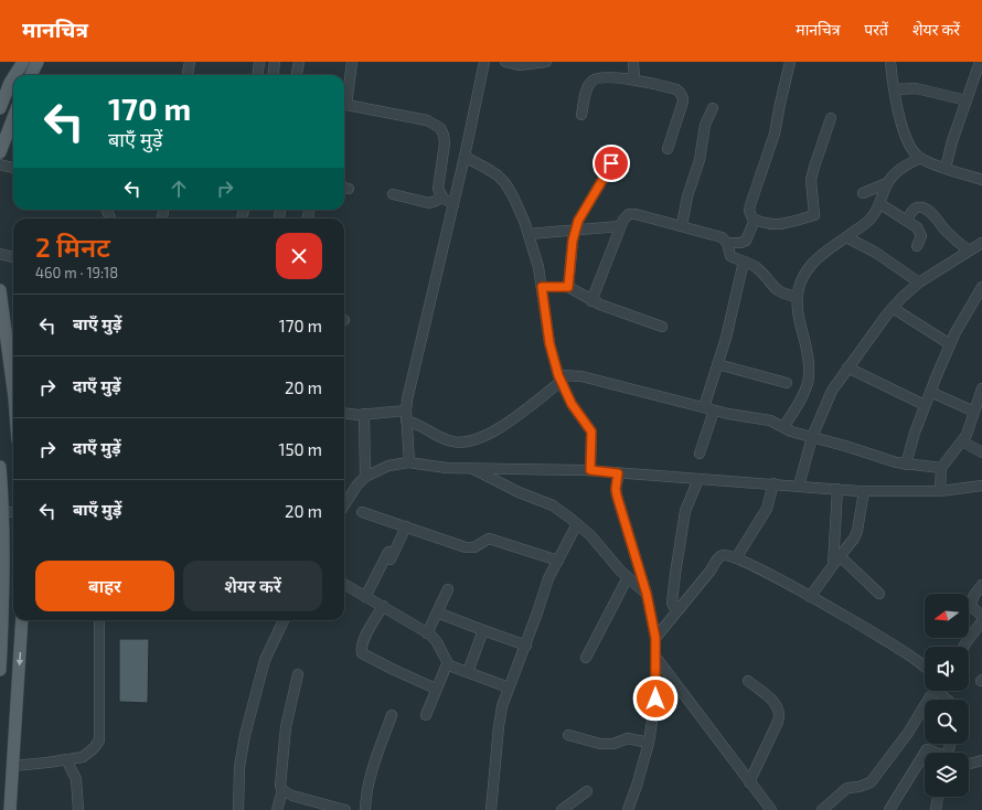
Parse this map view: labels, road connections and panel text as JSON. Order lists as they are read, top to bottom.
{
  "north": "left",
  "page": {
    "header": "मानचित्र",
    "nav": ["मानचित्र", "परतें", "शेयर करें"],
    "turn": ["170 m", "बाएँ मुड़ें"],
    "heading": ["2 मिनट", "460 m · 19:18"],
    "list": [
      {
        "name": "बाएँ मुड़ें",
        "value": "170 m"
      },
      {
        "name": "दाएँ मुड़ें",
        "value": "20 m"
      },
      {
        "name": "दाएँ मुड़ें",
        "value": "150 m"
      },
      {
        "name": "बाएँ मुड़ें",
        "value": "20 m"
      }
    ],
    "buttons": ["बाहर", "शेयर करें"]
  }
}
